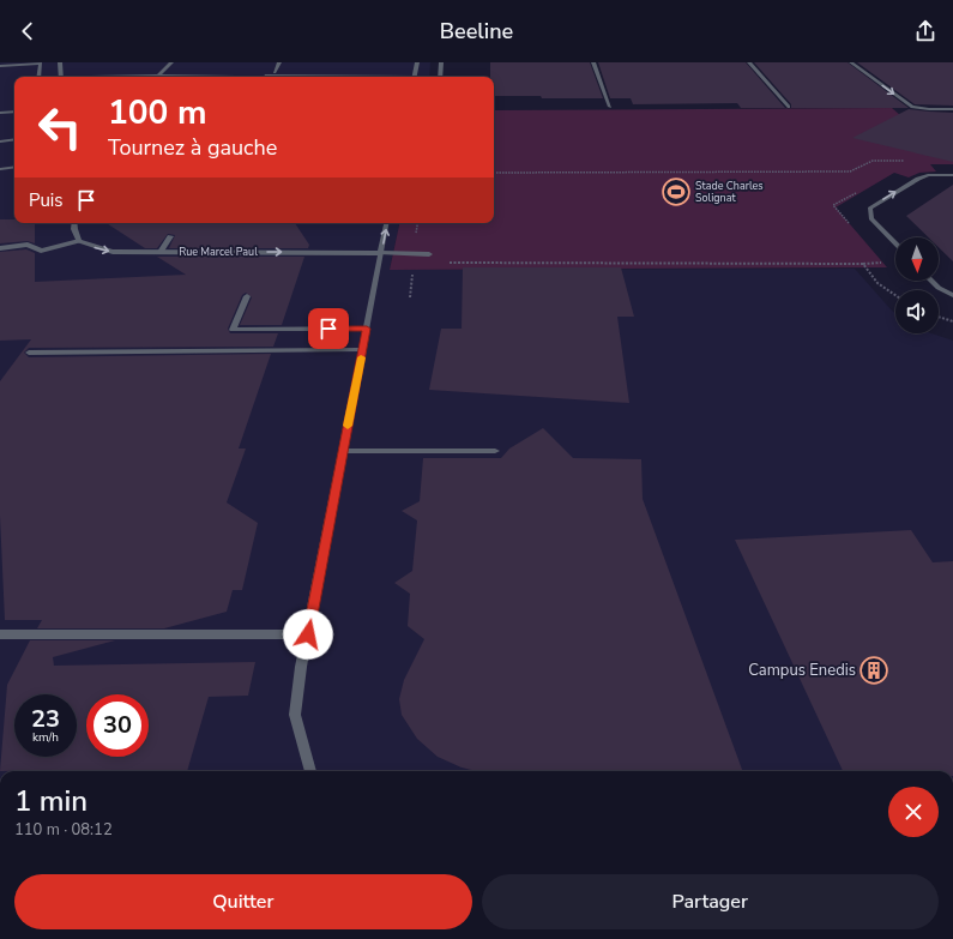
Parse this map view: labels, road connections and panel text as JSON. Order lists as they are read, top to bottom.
{
  "streets": {
    "street": ["Rue Marcel Paul"]
  },
  "one_way": ["Rue Marcel Paul"],
  "places": {
    "sports": ["Stade Charles Solignat"],
    "building": ["Campus Enedis"]
  },
  "north": "bottom",
  "page": {
    "header": "Beeline",
    "turn": ["100 m", "Tournez à gauche"],
    "then": "Puis",
    "speed": "23 km/h",
    "limit": "30",
    "heading": ["1 min", "110 m · 08:12"],
    "buttons": ["Quitter", "Partager"]
  }
}
